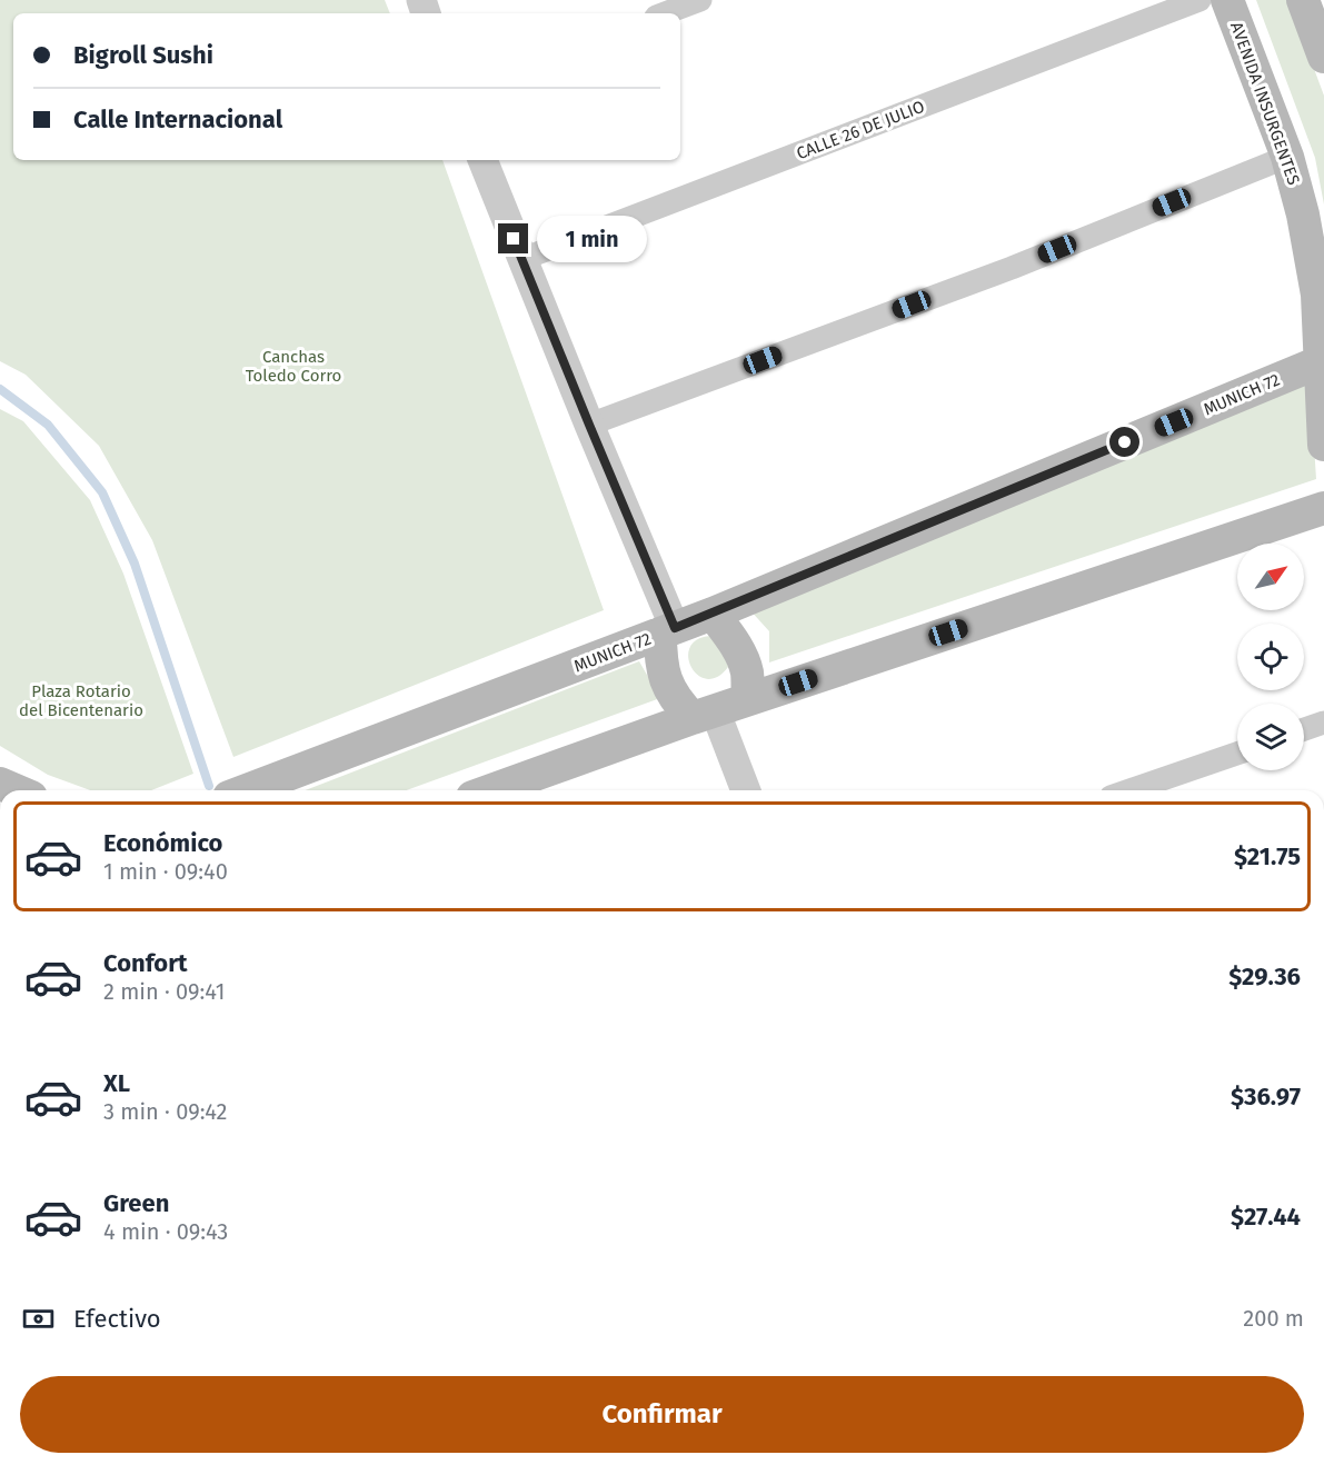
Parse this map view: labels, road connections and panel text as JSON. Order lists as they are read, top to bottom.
{
  "streets": {
    "main road": ["AVENIDA INSURGENTES", "MUNICH 72"],
    "street": ["CALLE 26 DE JULIO"]
  },
  "crossings": [
    ["AVENIDA INSURGENTES", "MUNICH 72"]
  ],
  "parks": ["Canchas Toledo Corro", "Plaza Rotario del Bicentenario"],
  "north": "top right",
  "page": {
    "banner": ["Bigroll Sushi", "Calle Internacional"],
    "bubble": "1 min",
    "list": [
      {
        "name": "Económico",
        "note": "1 min · 09:40",
        "value": "$21.75"
      },
      {
        "name": "Confort",
        "note": "2 min · 09:41",
        "value": "$29.36"
      },
      {
        "name": "XL",
        "note": "3 min · 09:42",
        "value": "$36.97"
      },
      {
        "name": "Green",
        "note": "4 min · 09:43",
        "value": "$27.44"
      }
    ],
    "pay": ["Efectivo", "200 m"],
    "buttons": "Confirmar"
  }
}
